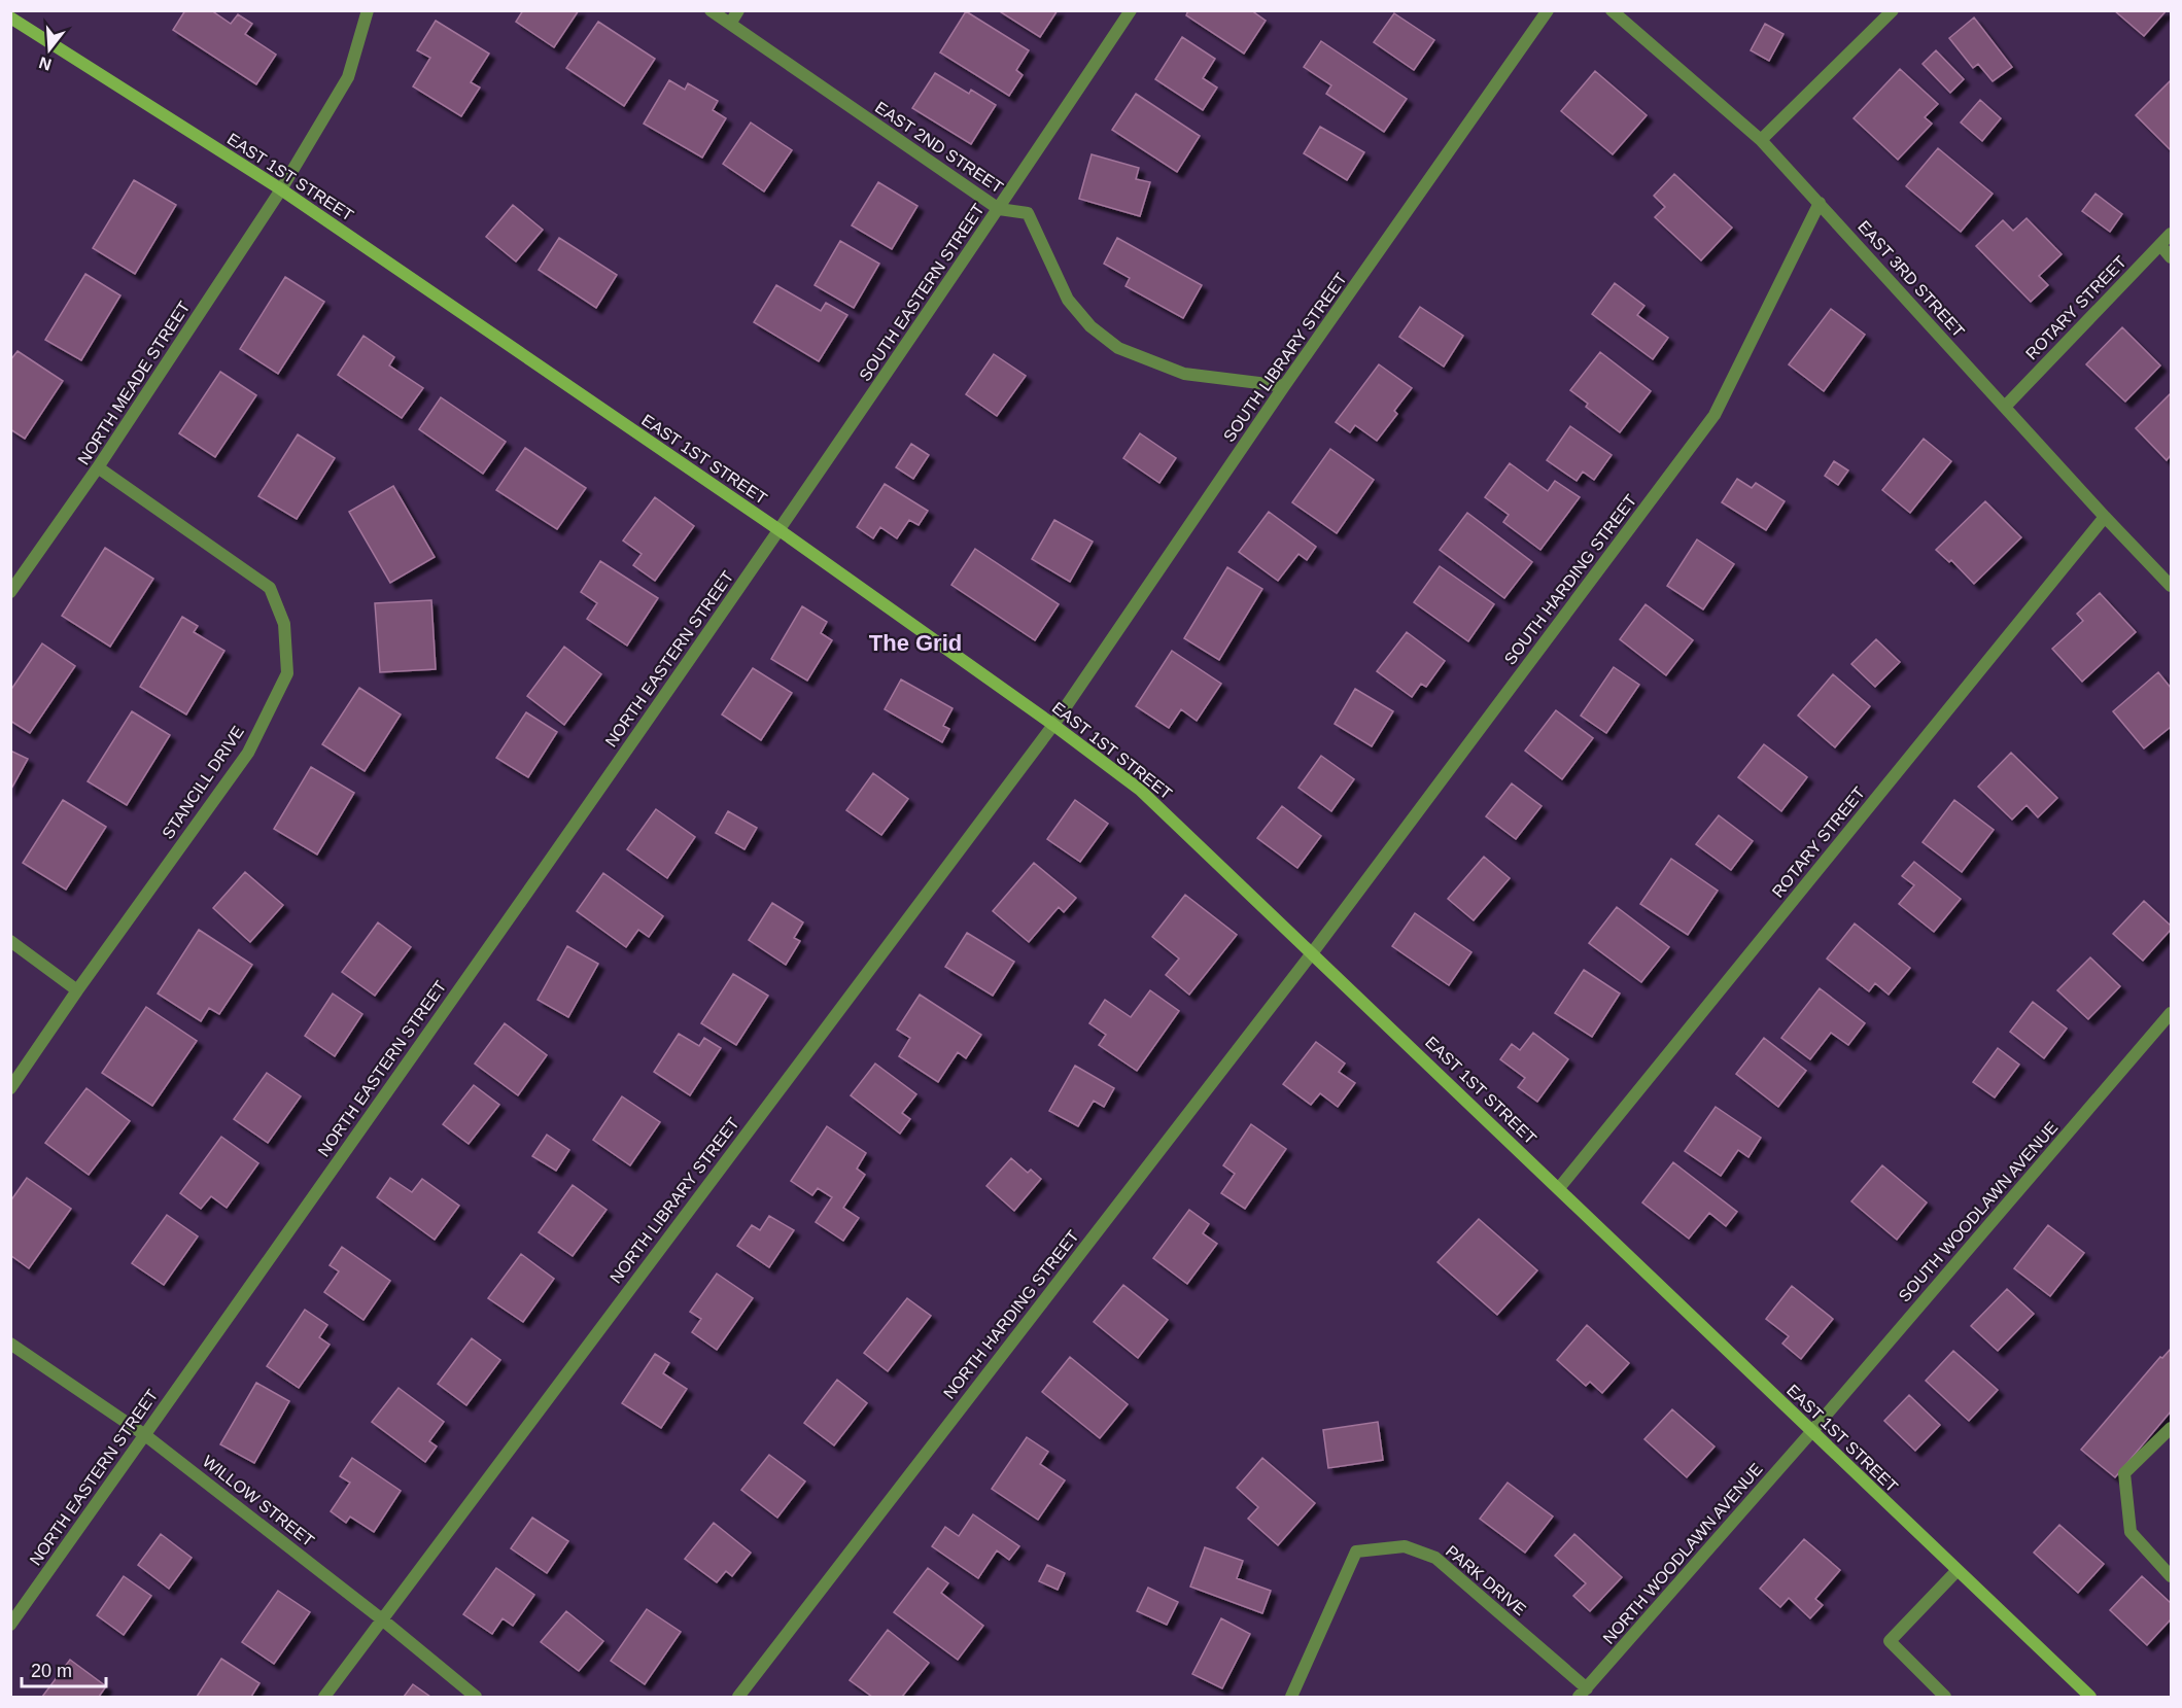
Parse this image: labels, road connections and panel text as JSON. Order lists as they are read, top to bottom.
{
  "streets": {
    "street": [
      "EAST 2ND STREET",
      "EAST 1ST STREET",
      "EAST 3RD STREET",
      "SOUTH EASTERN STREET",
      "ROTARY STREET",
      "SOUTH LIBRARY STREET",
      "NORTH MEADE STREET",
      "SOUTH HARDING STREET",
      "NORTH EASTERN STREET",
      "STANCILL DRIVE",
      "NORTH LIBRARY STREET",
      "SOUTH WOODLAWN AVENUE",
      "NORTH HARDING STREET",
      "WILLOW STREET",
      "NORTH WOODLAWN AVENUE",
      "PARK DRIVE"
    ]
  },
  "crossings": [
    ["EAST 2ND STREET", "SOUTH EASTERN STREET"],
    ["EAST 2ND STREET", "SOUTH LIBRARY STREET"],
    ["EAST 1ST STREET", "SOUTH EASTERN STREET"],
    ["EAST 1ST STREET", "ROTARY STREET"],
    ["EAST 1ST STREET", "SOUTH LIBRARY STREET"],
    ["EAST 1ST STREET", "NORTH MEADE STREET"],
    ["EAST 1ST STREET", "SOUTH HARDING STREET"],
    ["EAST 1ST STREET", "NORTH EASTERN STREET"],
    ["EAST 1ST STREET", "NORTH LIBRARY STREET"],
    ["EAST 1ST STREET", "SOUTH WOODLAWN AVENUE"],
    ["EAST 1ST STREET", "NORTH HARDING STREET"],
    ["EAST 1ST STREET", "NORTH WOODLAWN AVENUE"],
    ["EAST 3RD STREET", "ROTARY STREET"],
    ["EAST 3RD STREET", "SOUTH HARDING STREET"],
    ["SOUTH EASTERN STREET", "NORTH EASTERN STREET"],
    ["SOUTH LIBRARY STREET", "NORTH LIBRARY STREET"],
    ["NORTH MEADE STREET", "STANCILL DRIVE"],
    ["SOUTH HARDING STREET", "NORTH HARDING STREET"],
    ["NORTH EASTERN STREET", "WILLOW STREET"],
    ["NORTH LIBRARY STREET", "WILLOW STREET"],
    ["SOUTH WOODLAWN AVENUE", "NORTH WOODLAWN AVENUE"],
    ["NORTH WOODLAWN AVENUE", "PARK DRIVE"]
  ],
  "districts": ["The Grid"],
  "scale_bar": "20 m",
  "north": "bottom"
}
